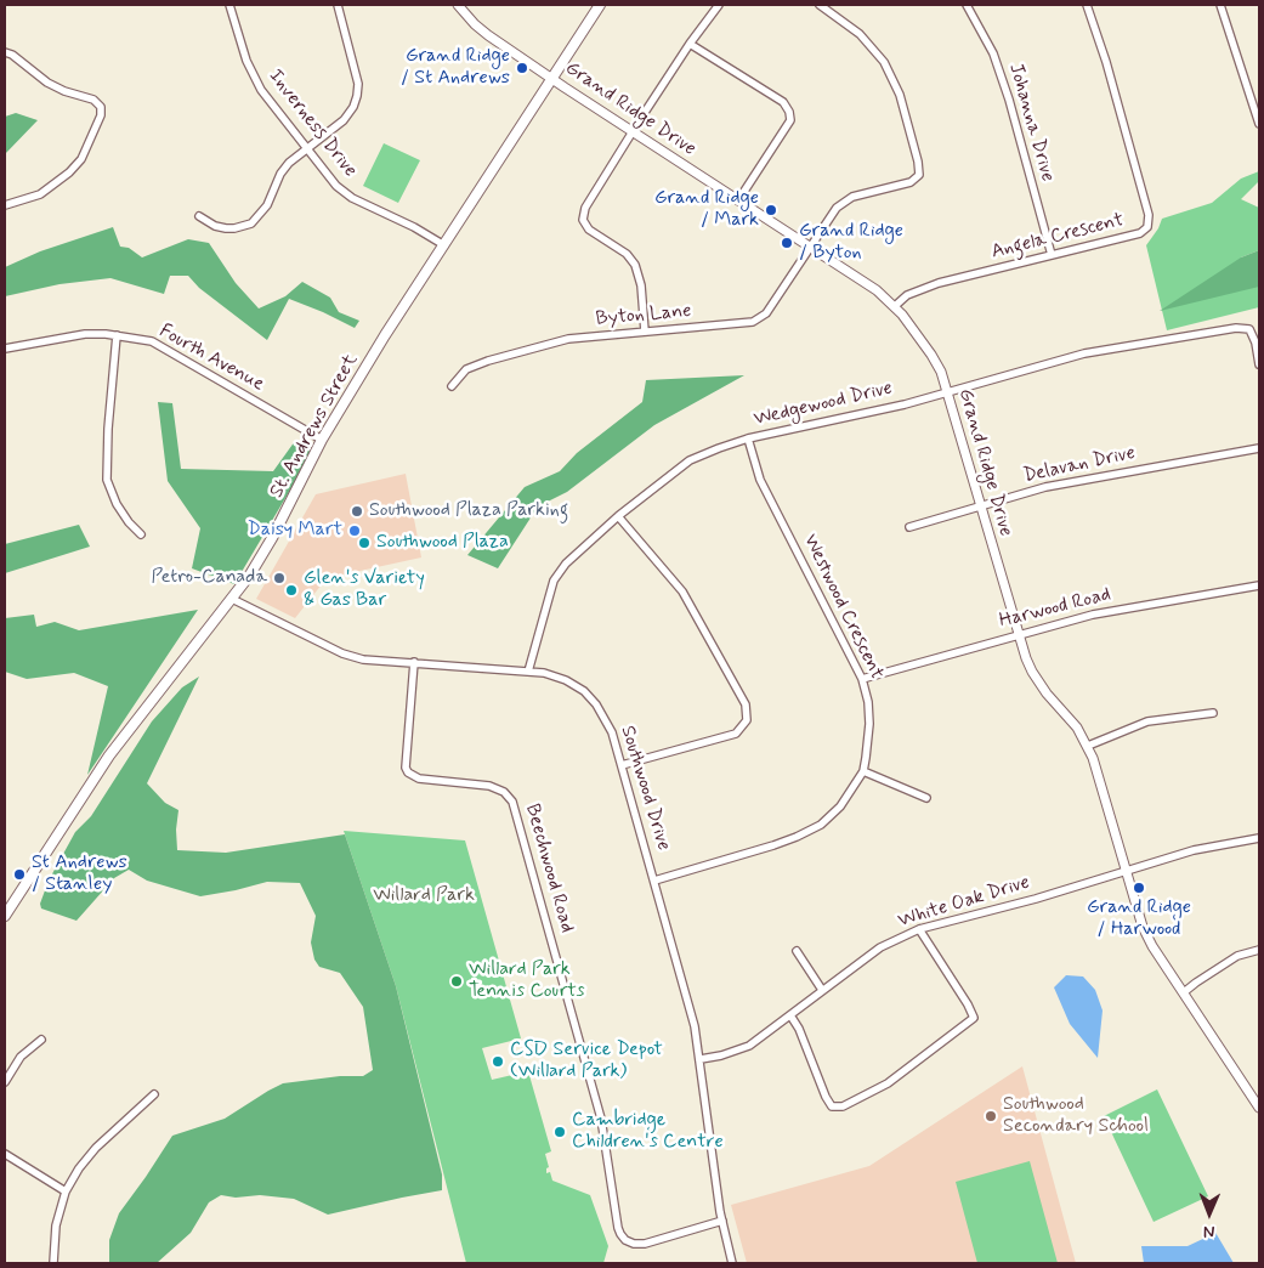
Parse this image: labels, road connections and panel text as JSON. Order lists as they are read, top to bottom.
{
  "streets": {
    "main road": ["St. Andrews Street"],
    "street": [
      "Grand Ridge Drive",
      "Johanna Drive",
      "Inverness Drive",
      "Angela Crescent",
      "Byton Lane",
      "Fourth Avenue",
      "Wedgewood Drive",
      "Delavan Drive",
      "Westwood Crescent",
      "Harwood Road",
      "Southwood Drive",
      "Beechwood Road",
      "White Oak Drive"
    ]
  },
  "crossings": [
    ["Grand Ridge Drive", "Angela Crescent"],
    ["Grand Ridge Drive", "Byton Lane"],
    ["Grand Ridge Drive", "Wedgewood Drive"],
    ["Grand Ridge Drive", "St. Andrews Street"],
    ["Grand Ridge Drive", "Delavan Drive"],
    ["Grand Ridge Drive", "Harwood Road"],
    ["Grand Ridge Drive", "White Oak Drive"],
    ["Johanna Drive", "Angela Crescent"],
    ["Inverness Drive", "St. Andrews Street"],
    ["Fourth Avenue", "St. Andrews Street"],
    ["Wedgewood Drive", "Westwood Crescent"],
    ["Wedgewood Drive", "Southwood Drive"],
    ["St. Andrews Street", "Southwood Drive"],
    ["Westwood Crescent", "Harwood Road"],
    ["Westwood Crescent", "Southwood Drive"],
    ["Southwood Drive", "Beechwood Road"],
    ["Southwood Drive", "White Oak Drive"]
  ],
  "parks": ["Willard Park"],
  "places": [
    "Grand Ridge / St Andrews",
    "Grand Ridge / Mark",
    "Grand Ridge / Byton",
    "Southwood Plaza Parking",
    "Daisy Mart",
    "Southwood Plaza",
    "Petro-Canada",
    "Glen's Variety & Gas Bar",
    "St Andrews / Stanley",
    "Grand Ridge / Harwood",
    "Willard Park Tennis Courts",
    "CSD Service Depot (Willard Park)",
    "Southwood Secondary School",
    "Cambridge Children's Centre"
  ],
  "north": "bottom"
}
